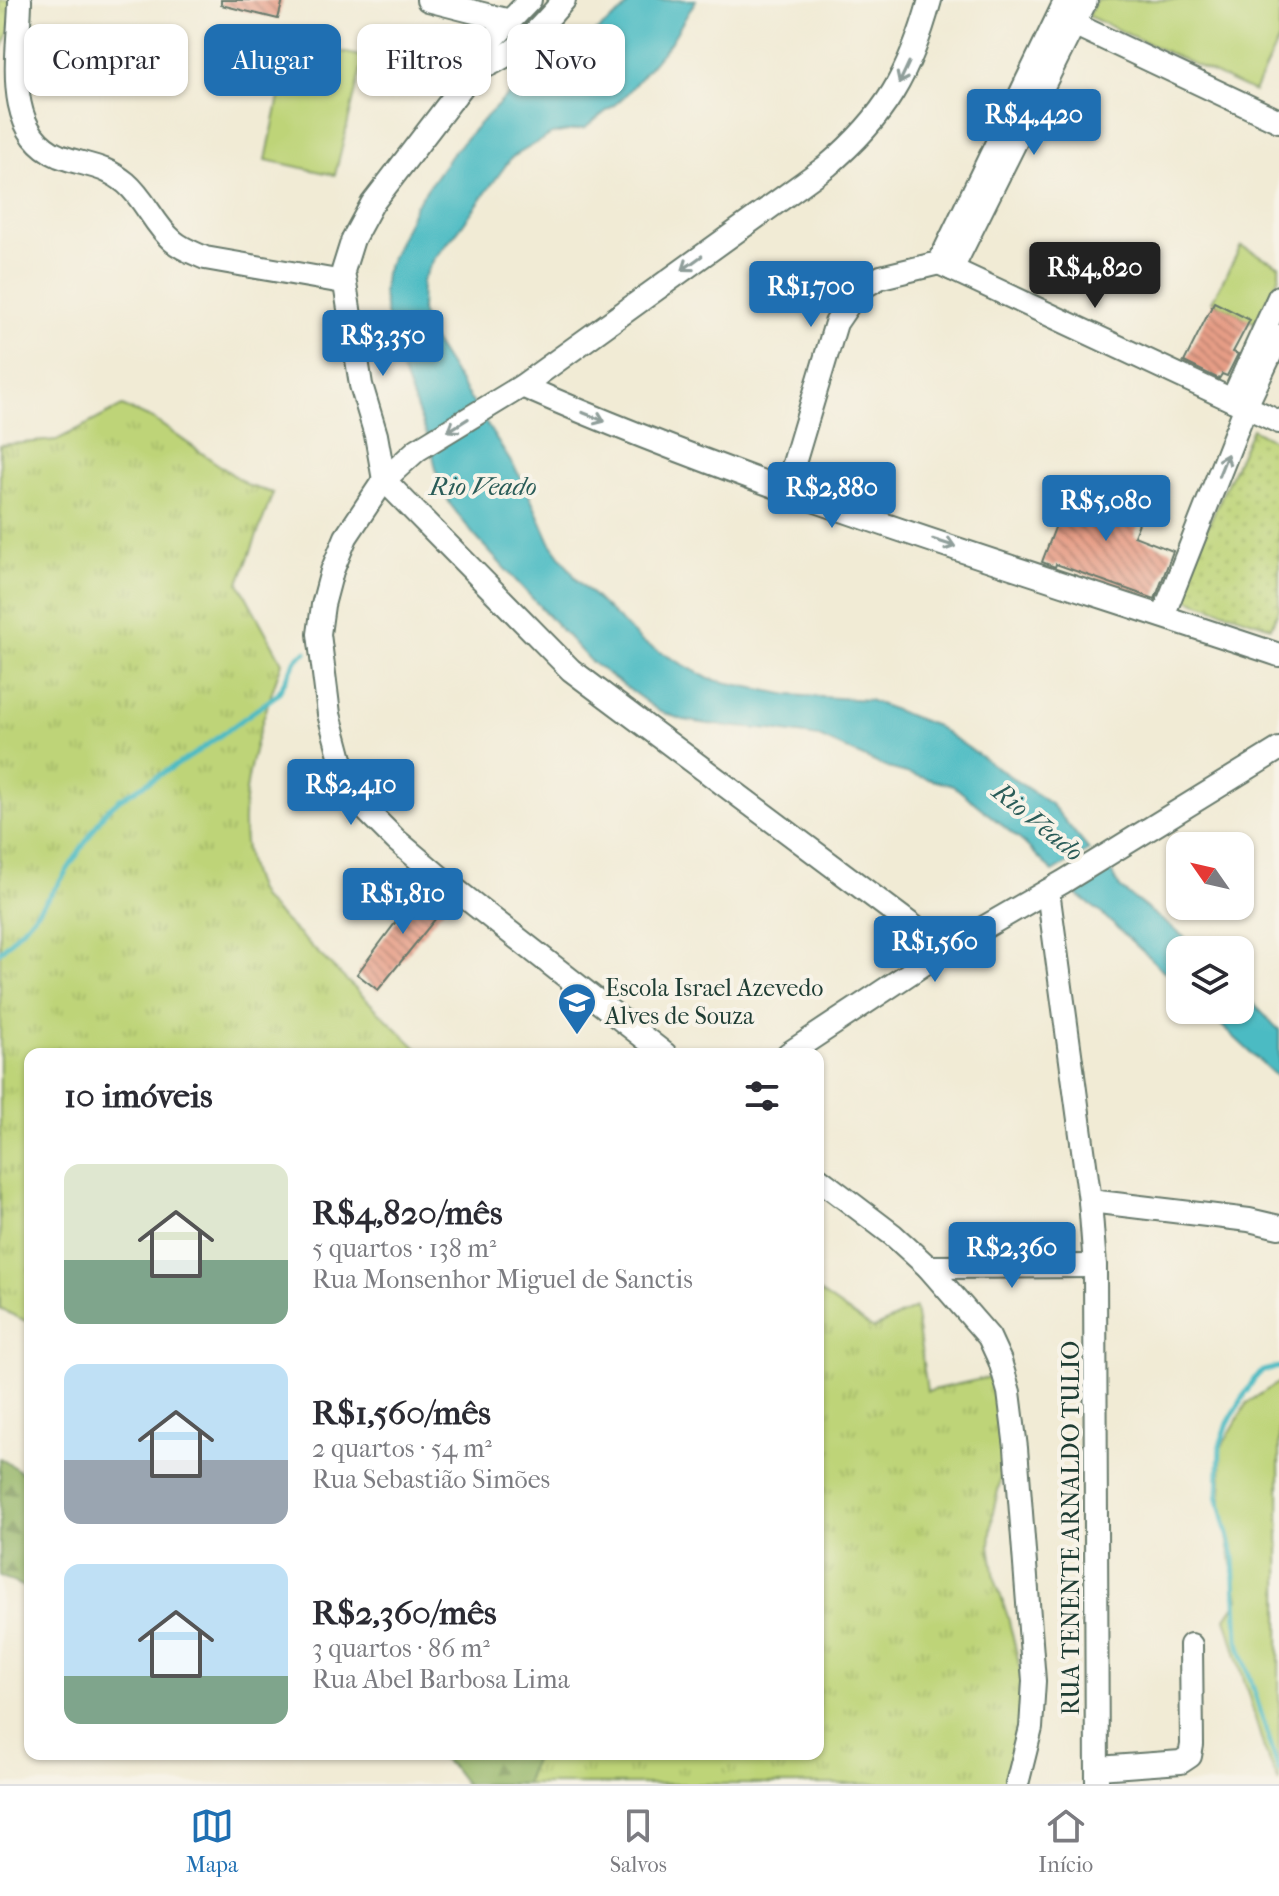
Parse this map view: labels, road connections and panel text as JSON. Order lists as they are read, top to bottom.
{
  "streets": {
    "street": ["RUA TENENTE ARNALDO TULIO"]
  },
  "water": ["Rio Veado"],
  "places": {
    "school or university": ["Escola Israel Azevedo Alves de Souza"]
  },
  "north": "top left",
  "page": {
    "chip": [
      "Comprar",
      "Alugar",
      "Filtros",
      "Novo"
    ],
    "price": [
      "R$4,420",
      "R$4,820",
      "R$1,700",
      "R$3,350",
      "R$2,880",
      "R$5,080",
      "R$2,410",
      "R$1,810",
      "R$1,560",
      "R$2,360"
    ],
    "heading": "10 imóveis",
    "list": [
      {
        "name": "R$4,820/mês",
        "note": "5 quartos · 138 m² · Rua Monsenhor Miguel de Sanctis"
      },
      {
        "name": "R$1,560/mês",
        "note": "2 quartos · 54 m² · Rua Sebastião Simões"
      },
      {
        "name": "R$2,360/mês",
        "note": "3 quartos · 86 m² · Rua Abel Barbosa Lima"
      }
    ],
    "tabs": ["Mapa", "Salvos", "Início"]
  }
}
